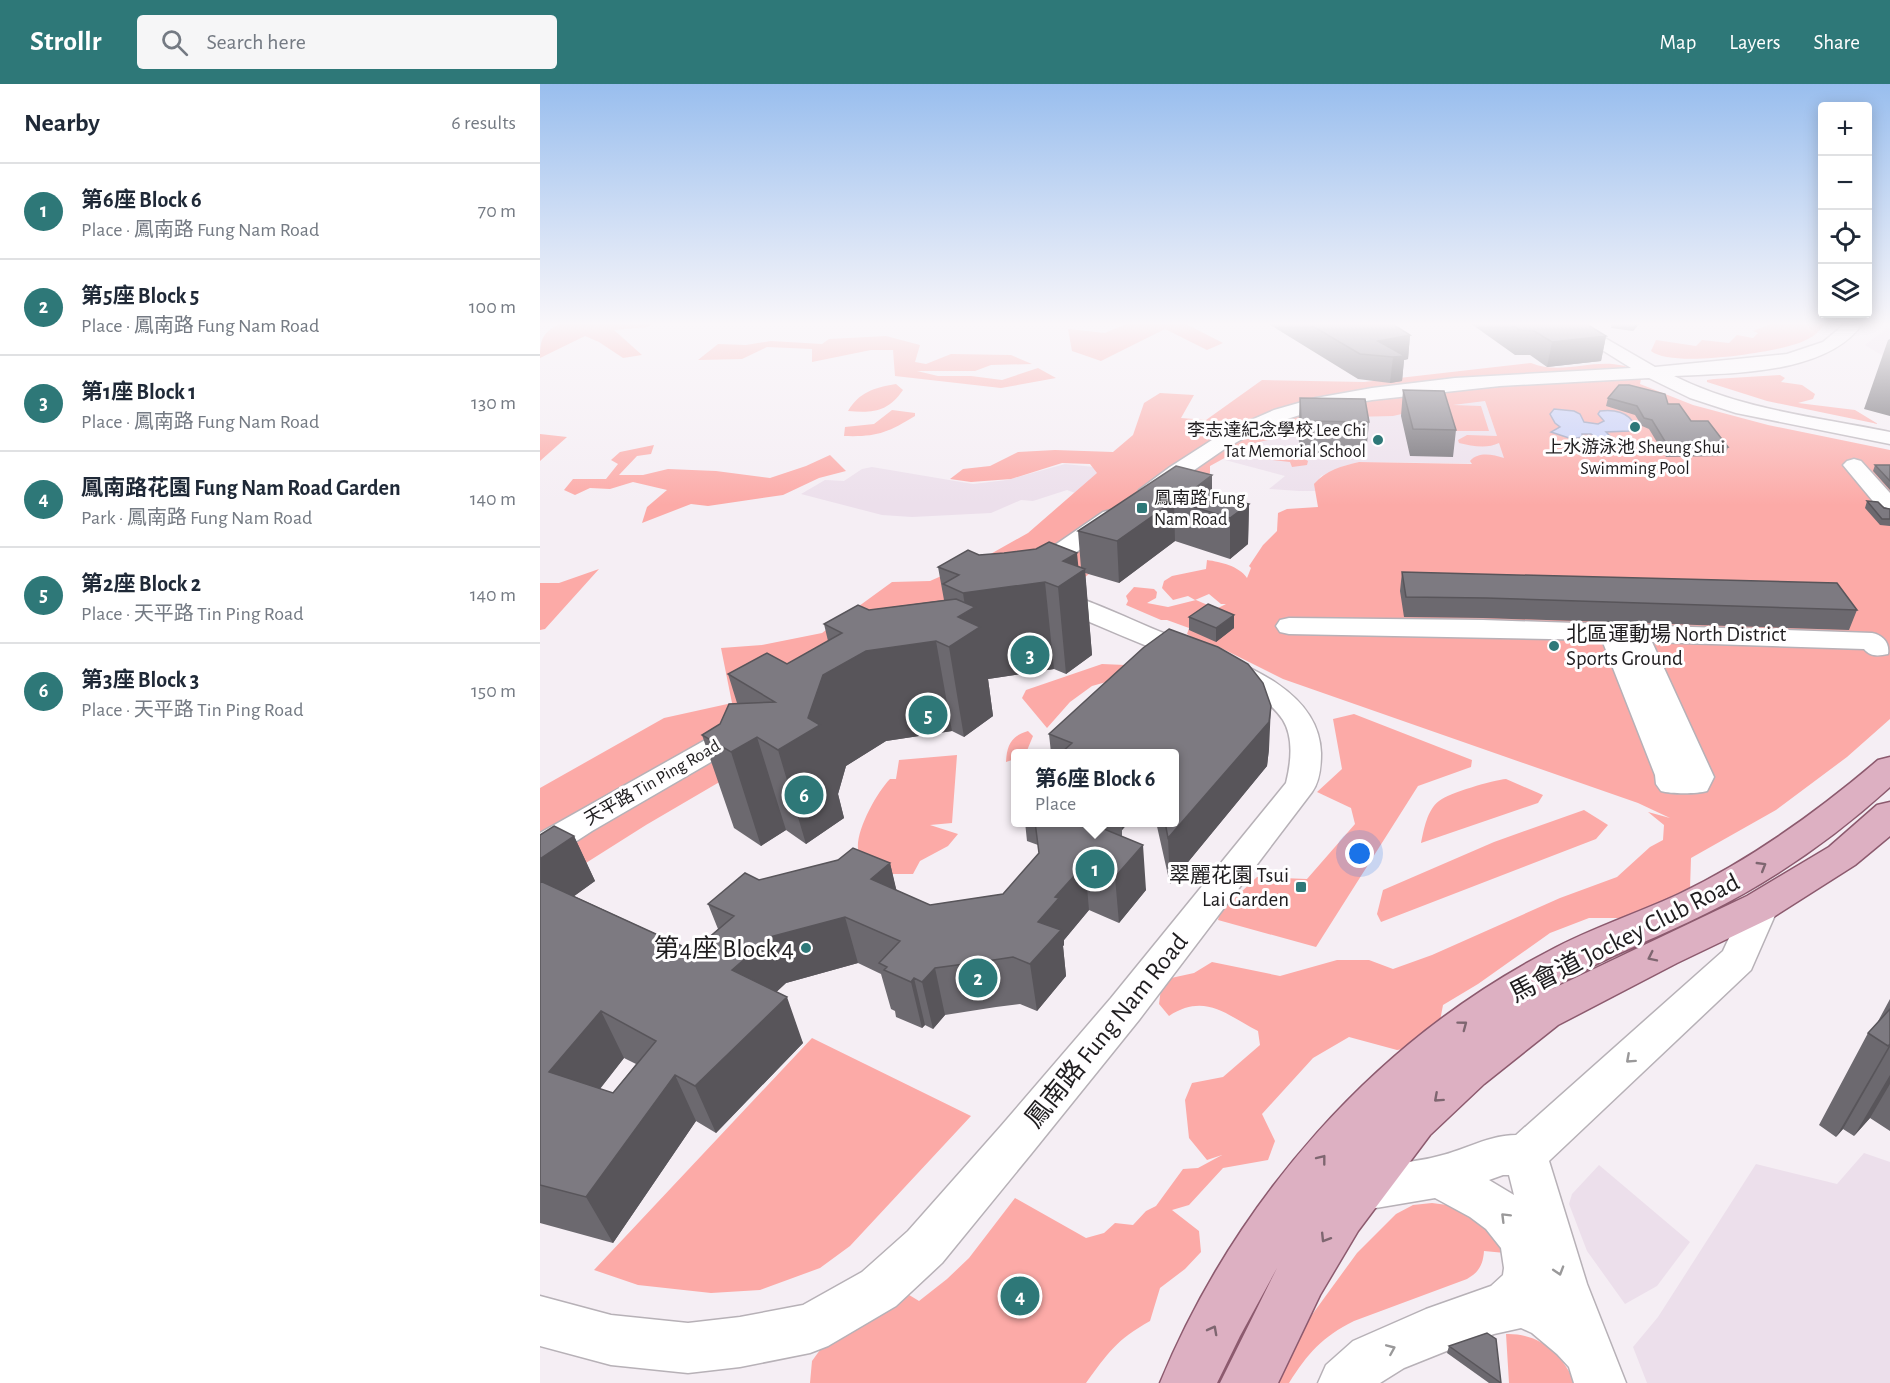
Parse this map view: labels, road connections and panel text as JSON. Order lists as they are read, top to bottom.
{
  "streets": {
    "main road": ["馬會道 Jockey Club Road"],
    "street": ["天平路 Tin Ping Road", "鳳南路 Fung Nam Road"]
  },
  "places": {
    "other": [
      "上水游泳池 Sheung Shui Swimming Pool",
      "李志達紀念學校 Lee Chi Tat Memorial School",
      "北區運動場 North District Sports Ground",
      "第4座 Block 4"
    ],
    "transit": ["鳳南路 Fung Nam Road", "翠麗花園 Tsui Lai Garden"]
  },
  "page": {
    "header": "Strollr",
    "search": "Search here",
    "nav": ["Map", "Layers", "Share"],
    "heading": ["Nearby", "6 results"],
    "map_buttons": ["+", "−"],
    "list": [
      {
        "mark": "1",
        "name": "第6座 Block 6",
        "note": "Place · 鳳南路 Fung Nam Road",
        "value": "70 m"
      },
      {
        "mark": "2",
        "name": "第5座 Block 5",
        "note": "Place · 鳳南路 Fung Nam Road",
        "value": "100 m"
      },
      {
        "mark": "3",
        "name": "第1座 Block 1",
        "note": "Place · 鳳南路 Fung Nam Road",
        "value": "130 m"
      },
      {
        "mark": "4",
        "name": "鳳南路花園 Fung Nam Road Garden",
        "note": "Park · 鳳南路 Fung Nam Road",
        "value": "140 m"
      },
      {
        "mark": "5",
        "name": "第2座 Block 2",
        "note": "Place · 天平路 Tin Ping Road",
        "value": "140 m"
      },
      {
        "mark": "6",
        "name": "第3座 Block 3",
        "note": "Place · 天平路 Tin Ping Road",
        "value": "150 m"
      }
    ],
    "pins": [
      "3",
      "5",
      "6",
      "1",
      "2",
      "4"
    ],
    "popup": ["第6座 Block 6", "Place"]
  }
}
